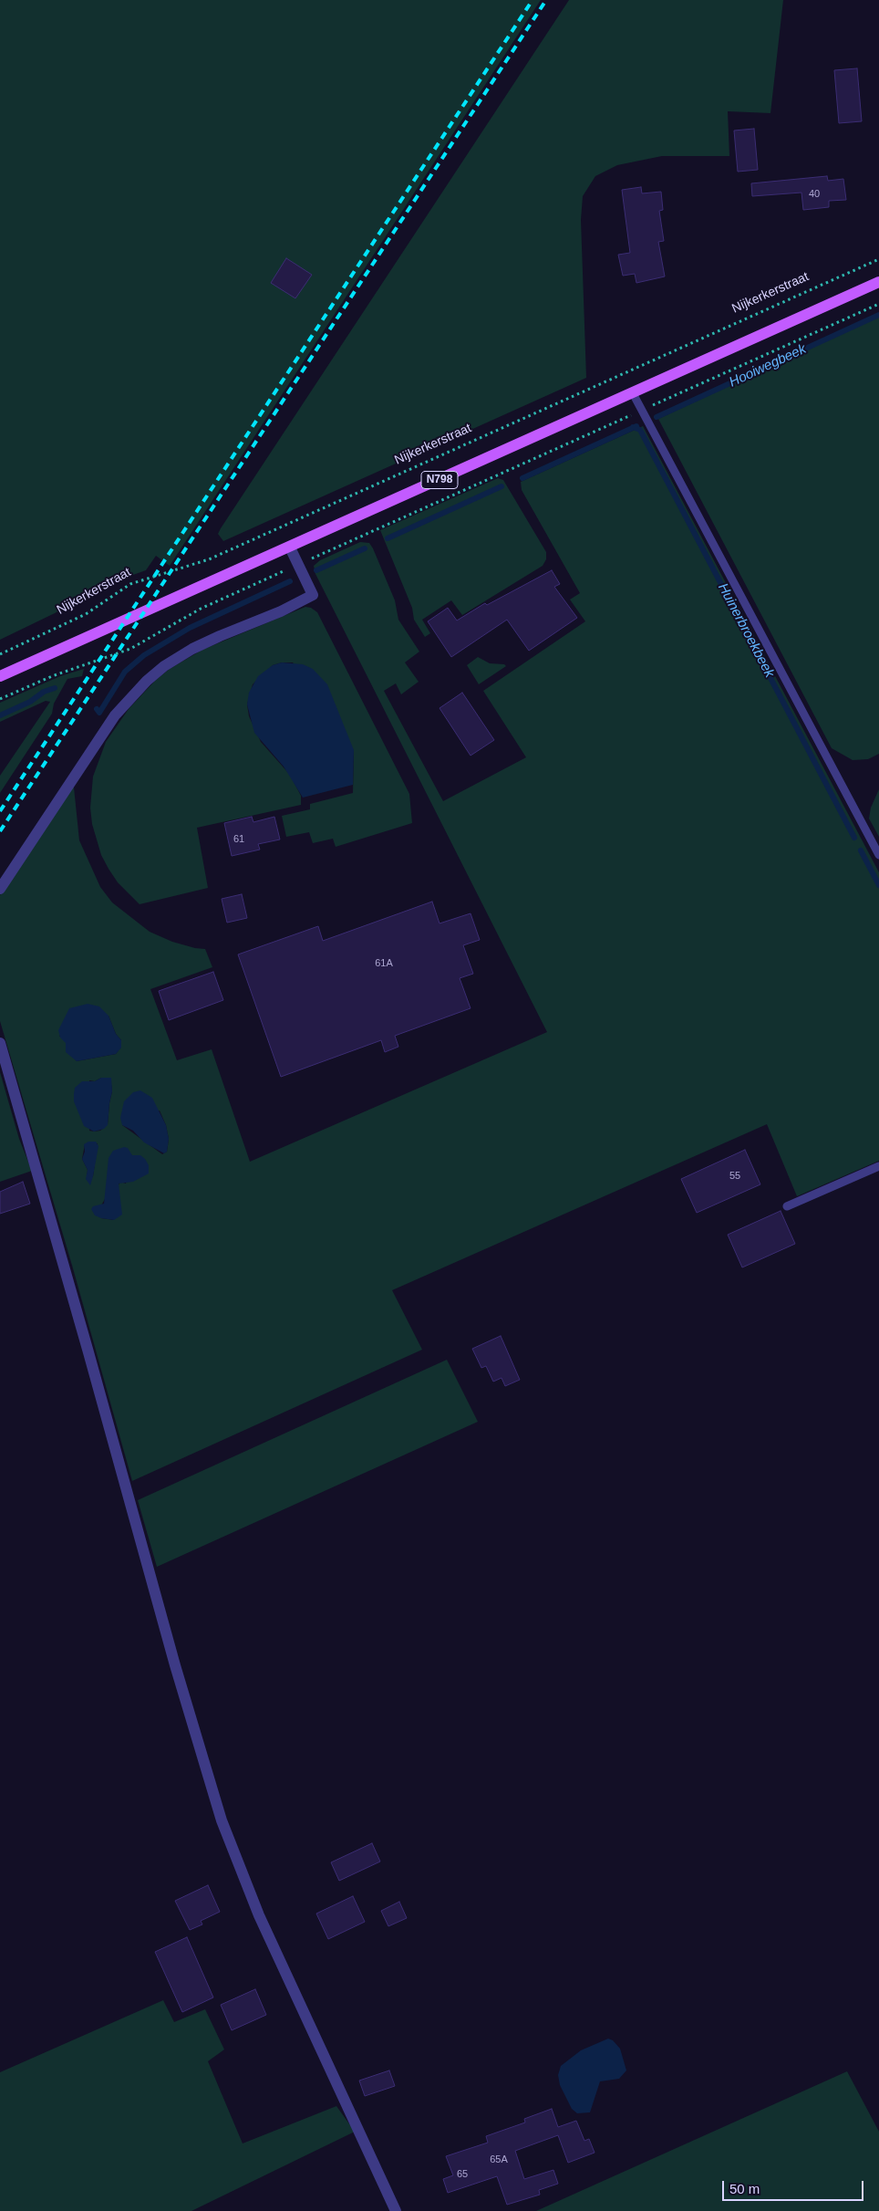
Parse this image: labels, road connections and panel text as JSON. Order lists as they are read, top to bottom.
{
  "streets": {
    "main road": ["N798"],
    "path": ["Nijkerkerstraat"]
  },
  "water": ["Hooiwegbeek", "Huinerbroekbeek"],
  "house_numbers": [
    "40",
    "61",
    "61A",
    "55",
    "65A",
    "65"
  ],
  "scale_bar": "50 m"
}
